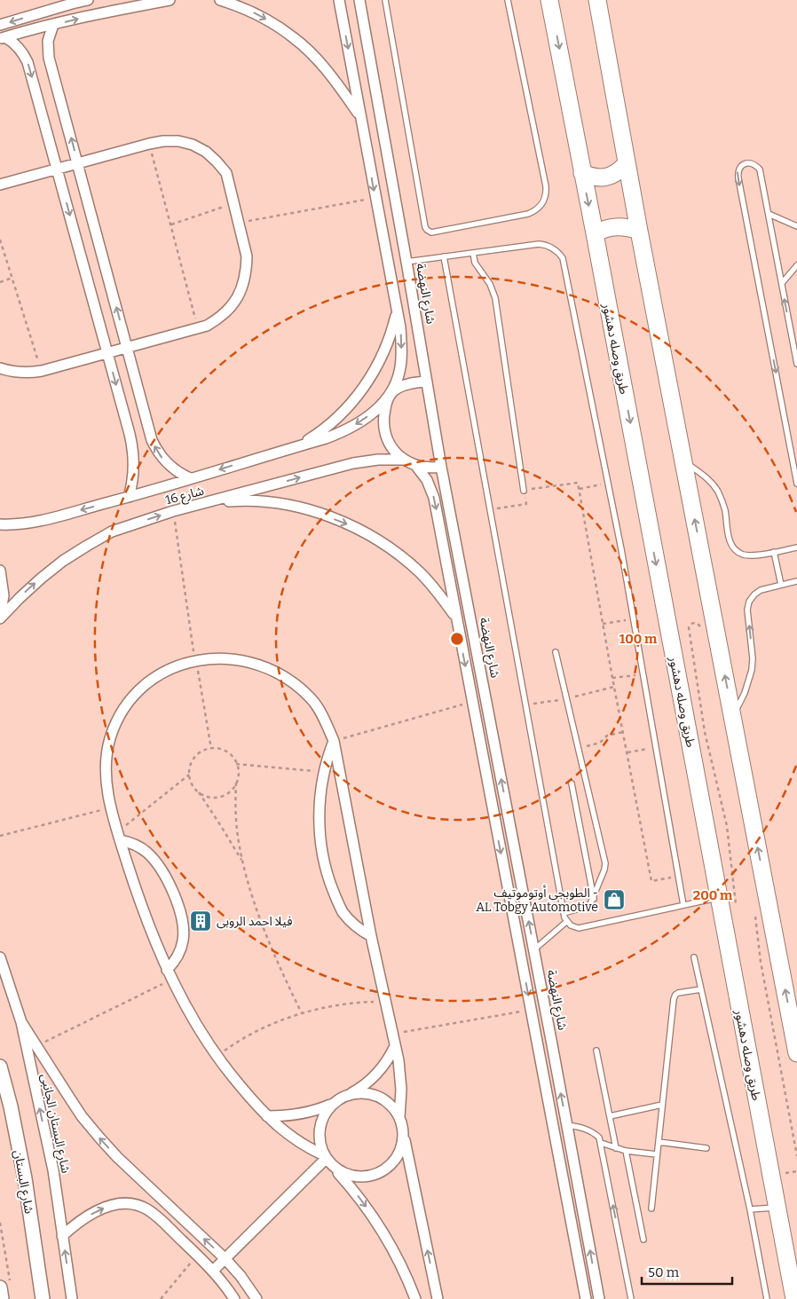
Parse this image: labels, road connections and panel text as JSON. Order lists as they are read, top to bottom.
{
  "streets": {
    "main road": ["طريق وصله دهشور"],
    "street": [
      "شارع النهضة",
      "شارع 16",
      "شارع البستان الجانبى",
      "شارع البستان"
    ]
  },
  "one_way": ["شارع البستان الجانبى"],
  "places": {
    "shop": ["الطوبجى أوتوموتيف - AL Tobgy Automotive"],
    "building": ["فيلا احمد الروبى"]
  },
  "scale_bar": "50 m",
  "rings": ["100 m", "200 m"]
}
